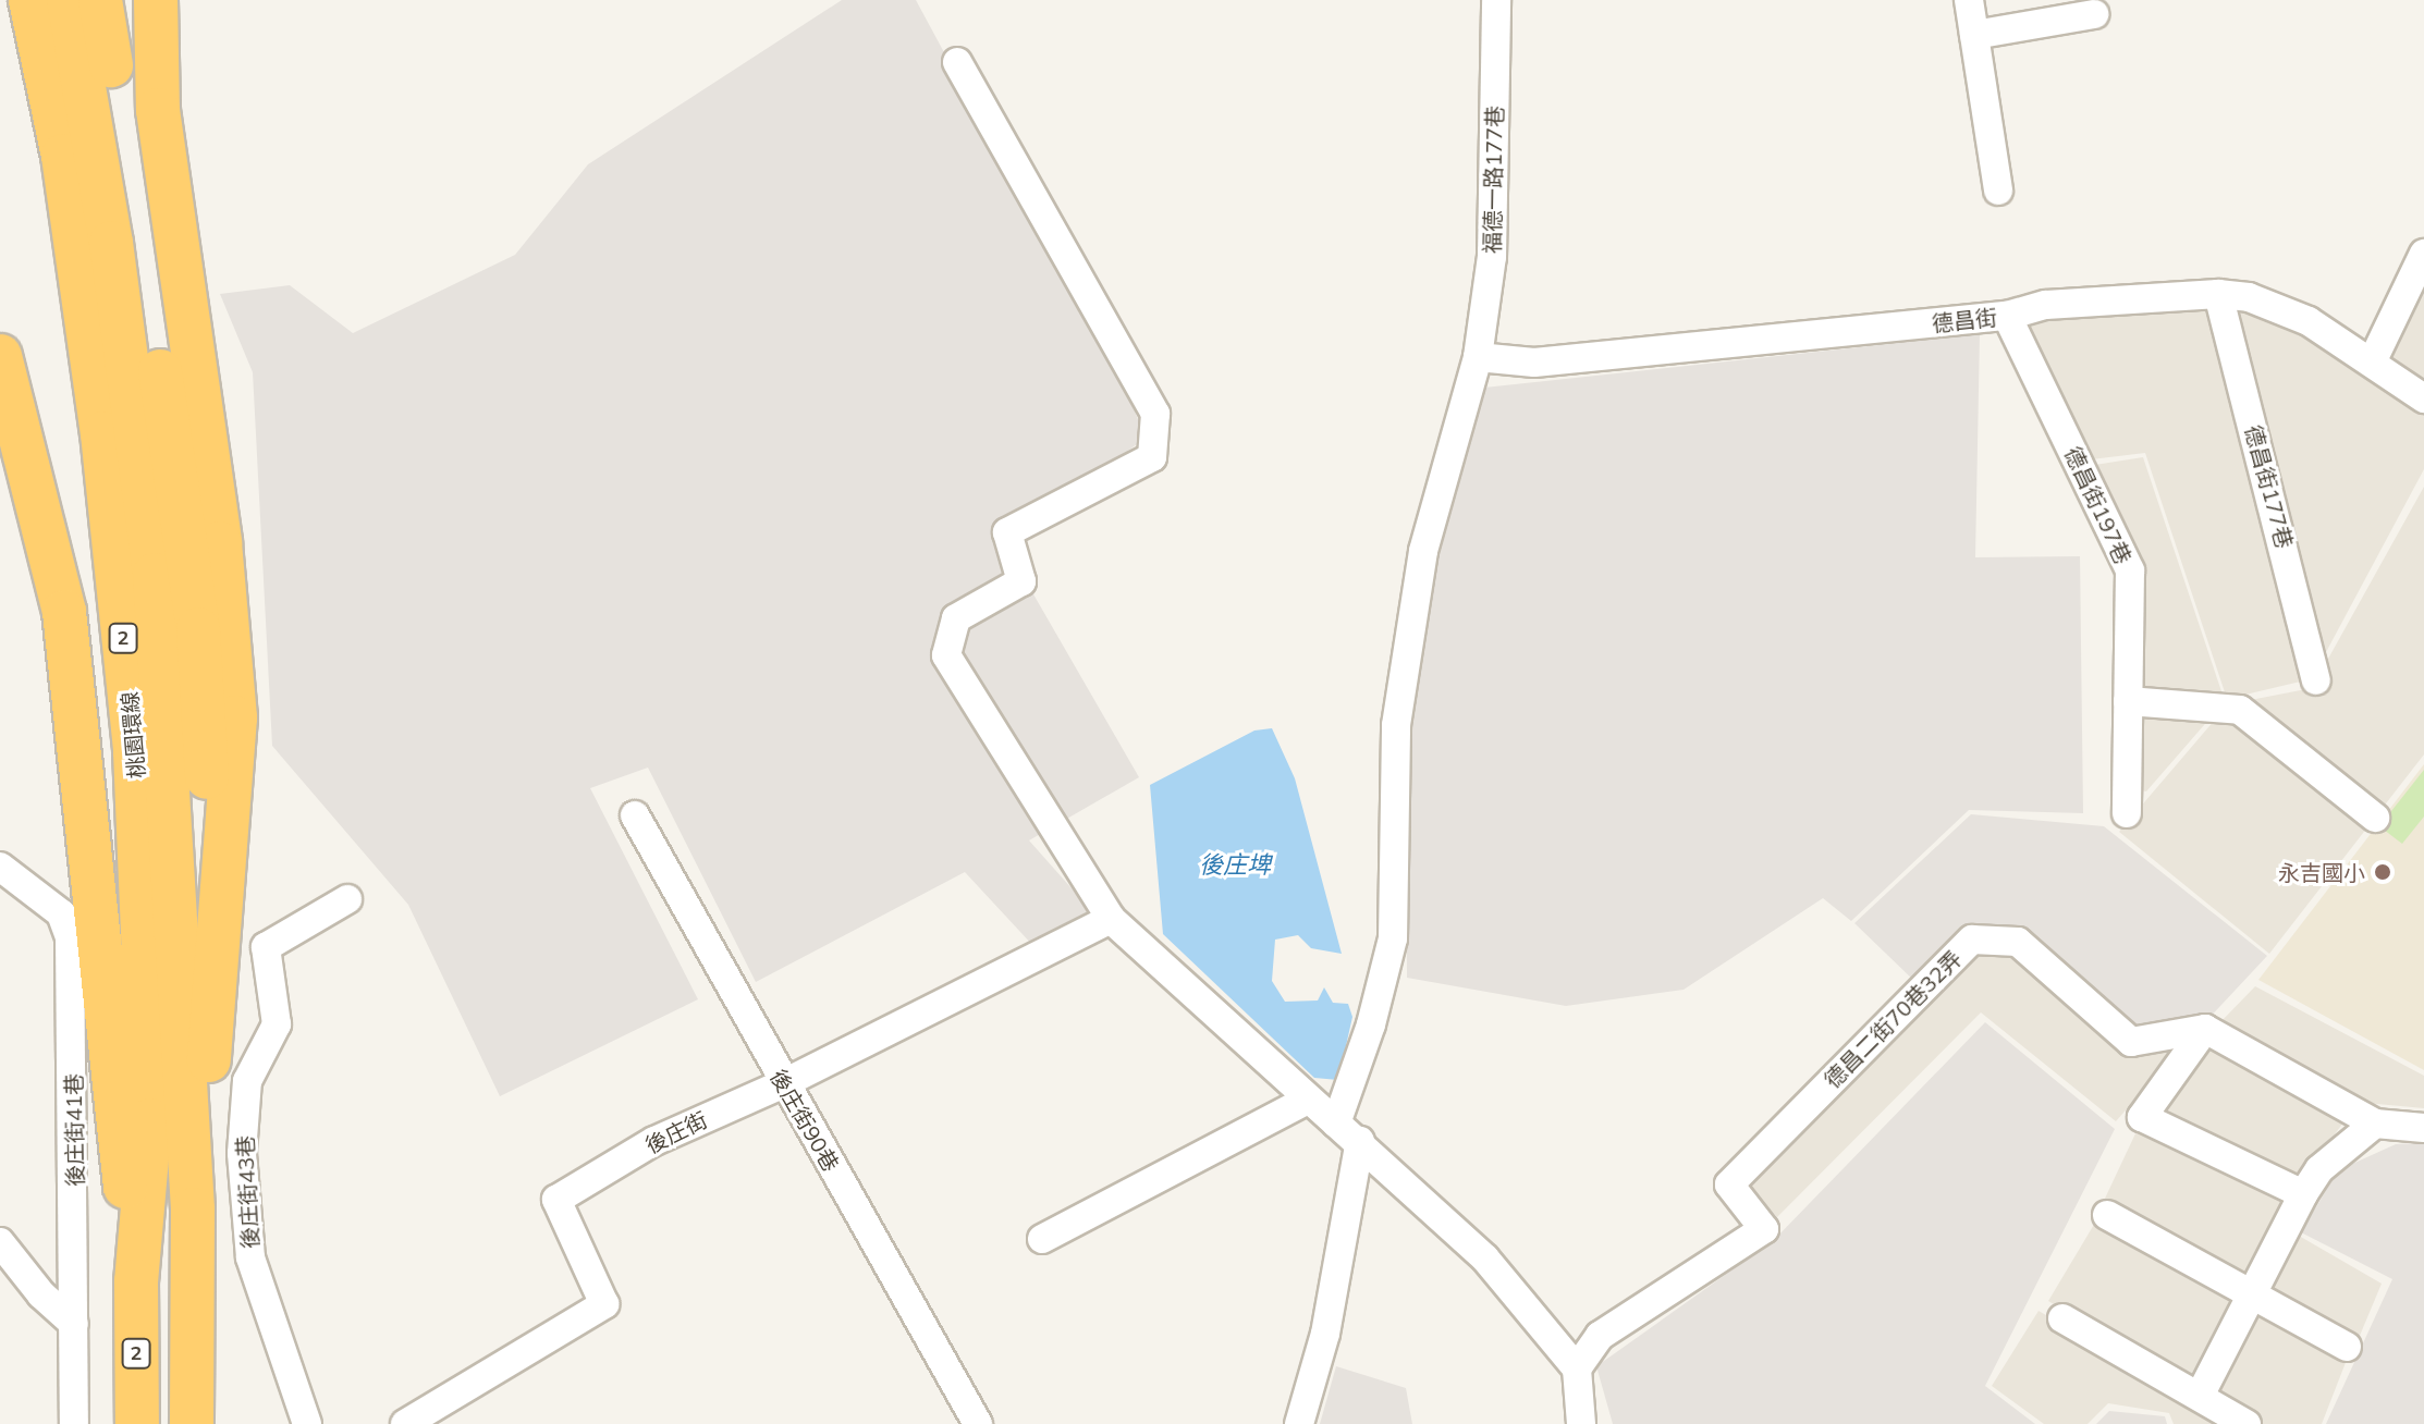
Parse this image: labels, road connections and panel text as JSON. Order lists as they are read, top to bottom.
{
  "streets": {
    "highway": ["2", "桃園環線"],
    "street": [
      "福德一路177巷",
      "德昌街",
      "德昌街177巷",
      "德昌街197巷",
      "德昌二街70巷32弄",
      "後庄街90巷",
      "後庄街41巷",
      "後庄街",
      "後庄街43巷"
    ]
  },
  "crossings": [
    ["福德一路177巷", "德昌街"],
    ["德昌街", "德昌街177巷"],
    ["德昌街", "德昌街197巷"],
    ["後庄街90巷", "後庄街"]
  ],
  "water": ["後庄埤"],
  "places": ["永吉國小"]
}
